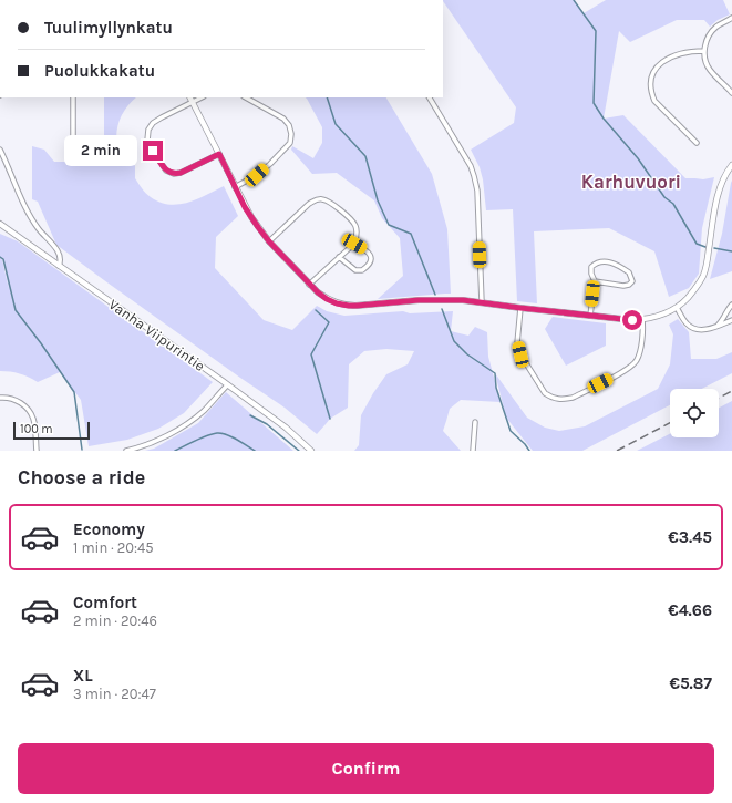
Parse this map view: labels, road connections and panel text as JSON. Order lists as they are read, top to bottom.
{
  "streets": {
    "street": ["Vanha Viipurintie"]
  },
  "districts": ["Karhuvuori"],
  "scale_bar": "100 m",
  "page": {
    "banner": ["Tuulimyllynkatu", "Puolukkakatu"],
    "bubble": "2 min",
    "scale": "100 m",
    "heading": "Choose a ride",
    "list": [
      {
        "name": "Economy",
        "note": "1 min · 20:45",
        "value": "€3.45"
      },
      {
        "name": "Comfort",
        "note": "2 min · 20:46",
        "value": "€4.66"
      },
      {
        "name": "XL",
        "note": "3 min · 20:47",
        "value": "€5.87"
      }
    ],
    "buttons": "Confirm"
  }
}
